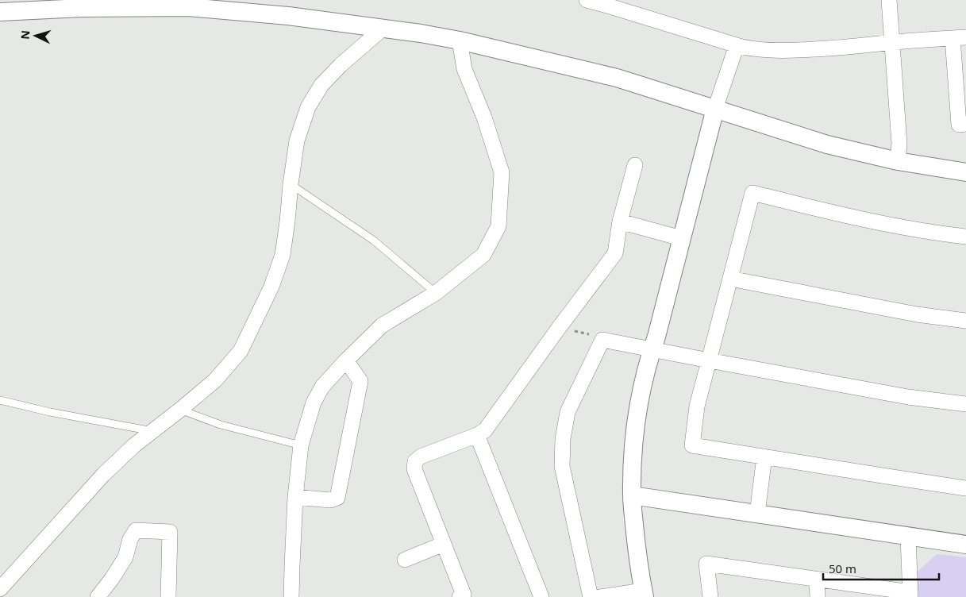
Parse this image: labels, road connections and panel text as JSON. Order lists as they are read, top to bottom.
{
  "scale_bar": "50 m",
  "north": "left"
}
